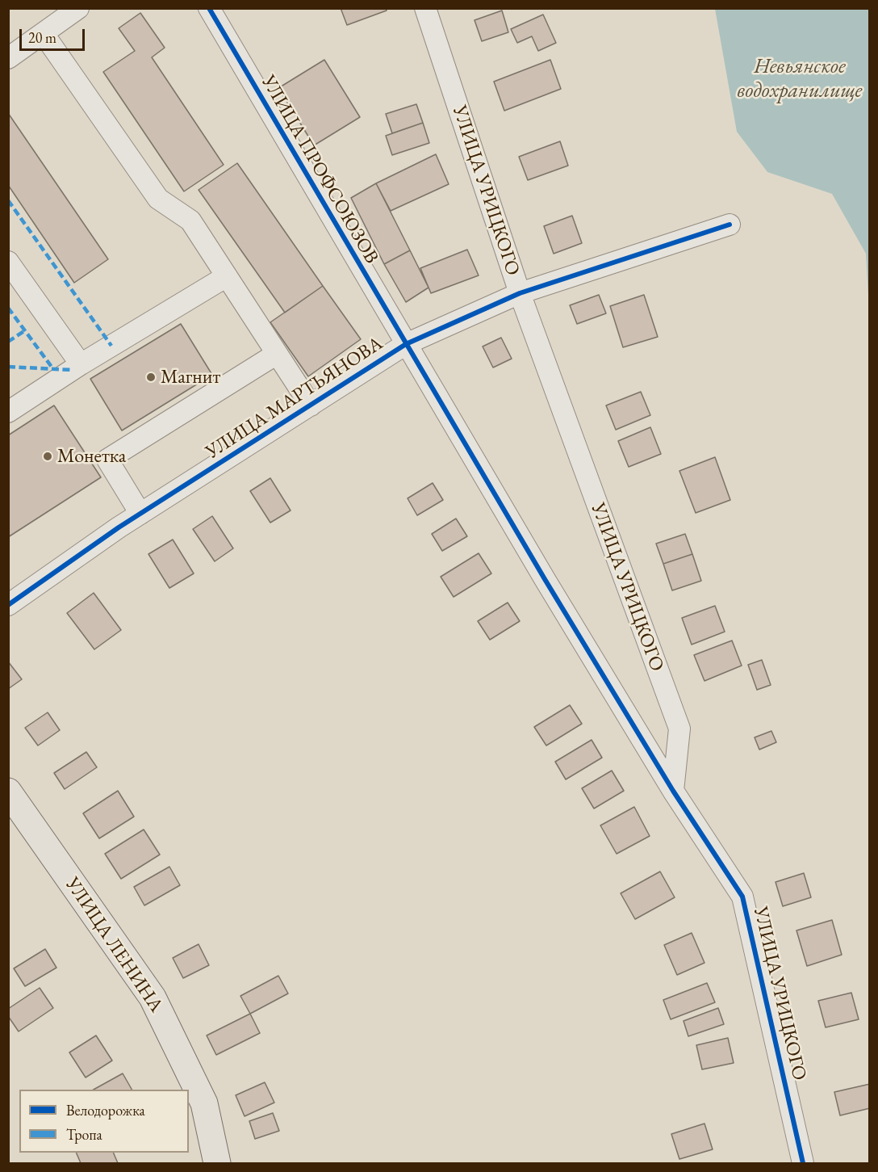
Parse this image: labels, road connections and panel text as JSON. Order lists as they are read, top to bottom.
{
  "streets": {
    "main road": ["УЛИЦА ЛЕНИНА"],
    "street": ["УЛИЦА ПРОФСОЮЗОВ", "УЛИЦА УРИЦКОГО", "УЛИЦА МАРТЬЯНОВА"]
  },
  "crossings": [
    ["УЛИЦА ПРОФСОЮЗОВ", "УЛИЦА УРИЦКОГО"],
    ["УЛИЦА ПРОФСОЮЗОВ", "УЛИЦА МАРТЬЯНОВА"],
    ["УЛИЦА УРИЦКОГО", "УЛИЦА МАРТЬЯНОВА"]
  ],
  "water": ["Невьянское водохранилище"],
  "places": ["Магнит", "Монетка"],
  "legend": ["Велодорожка", "Тропа"],
  "scale_bar": "20 m"
}
